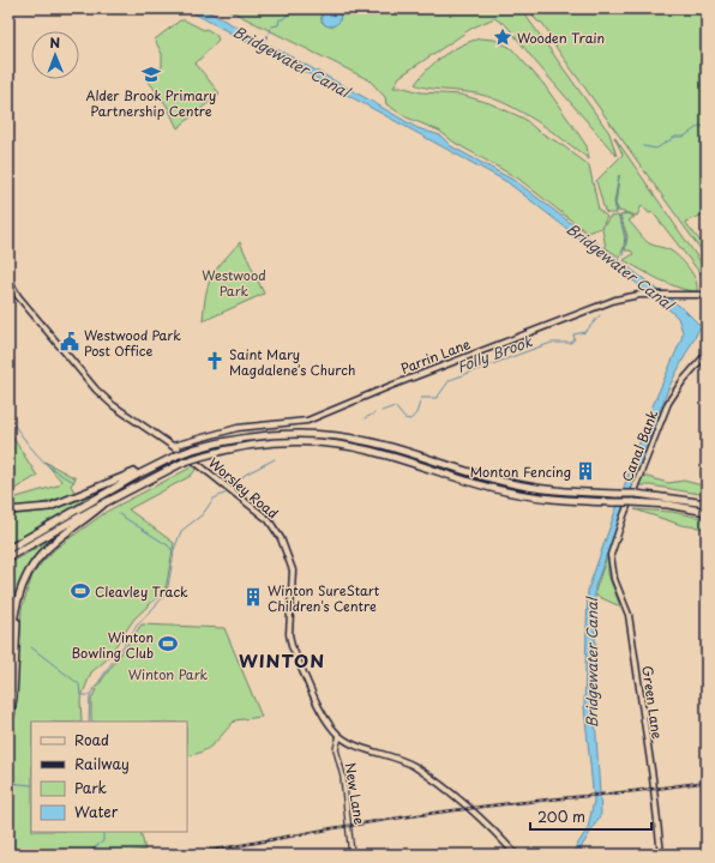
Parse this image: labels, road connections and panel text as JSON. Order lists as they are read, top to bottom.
{
  "streets": {
    "main road": [
      "Parrin Lane",
      "Canal Bank",
      "Worsley Road",
      "Green Lane"
    ],
    "street": ["New Lane"]
  },
  "crossings": [
    ["Parrin Lane", "Worsley Road"],
    ["Canal Bank", "Green Lane"],
    ["Worsley Road", "New Lane"]
  ],
  "districts": ["WINTON"],
  "water": ["Bridgewater Canal", "Folly Brook"],
  "parks": ["Westwood Park", "Winton Park"],
  "places": {
    "place": ["Wooden Train"],
    "school or university": ["Alder Brook Primary Partnership Centre"],
    "public building": ["Westwood Park Post Office"],
    "church": ["Saint Mary Magdalene's Church"],
    "building": ["Monton Fencing", "Winton SureStart Children's Centre"],
    "sports": ["Cleavley Track", "Winton Bowling Club"]
  },
  "legend": [
    "Road",
    "Railway",
    "Park",
    "Water"
  ],
  "scale_bar": "200 m",
  "north": "top"
}
